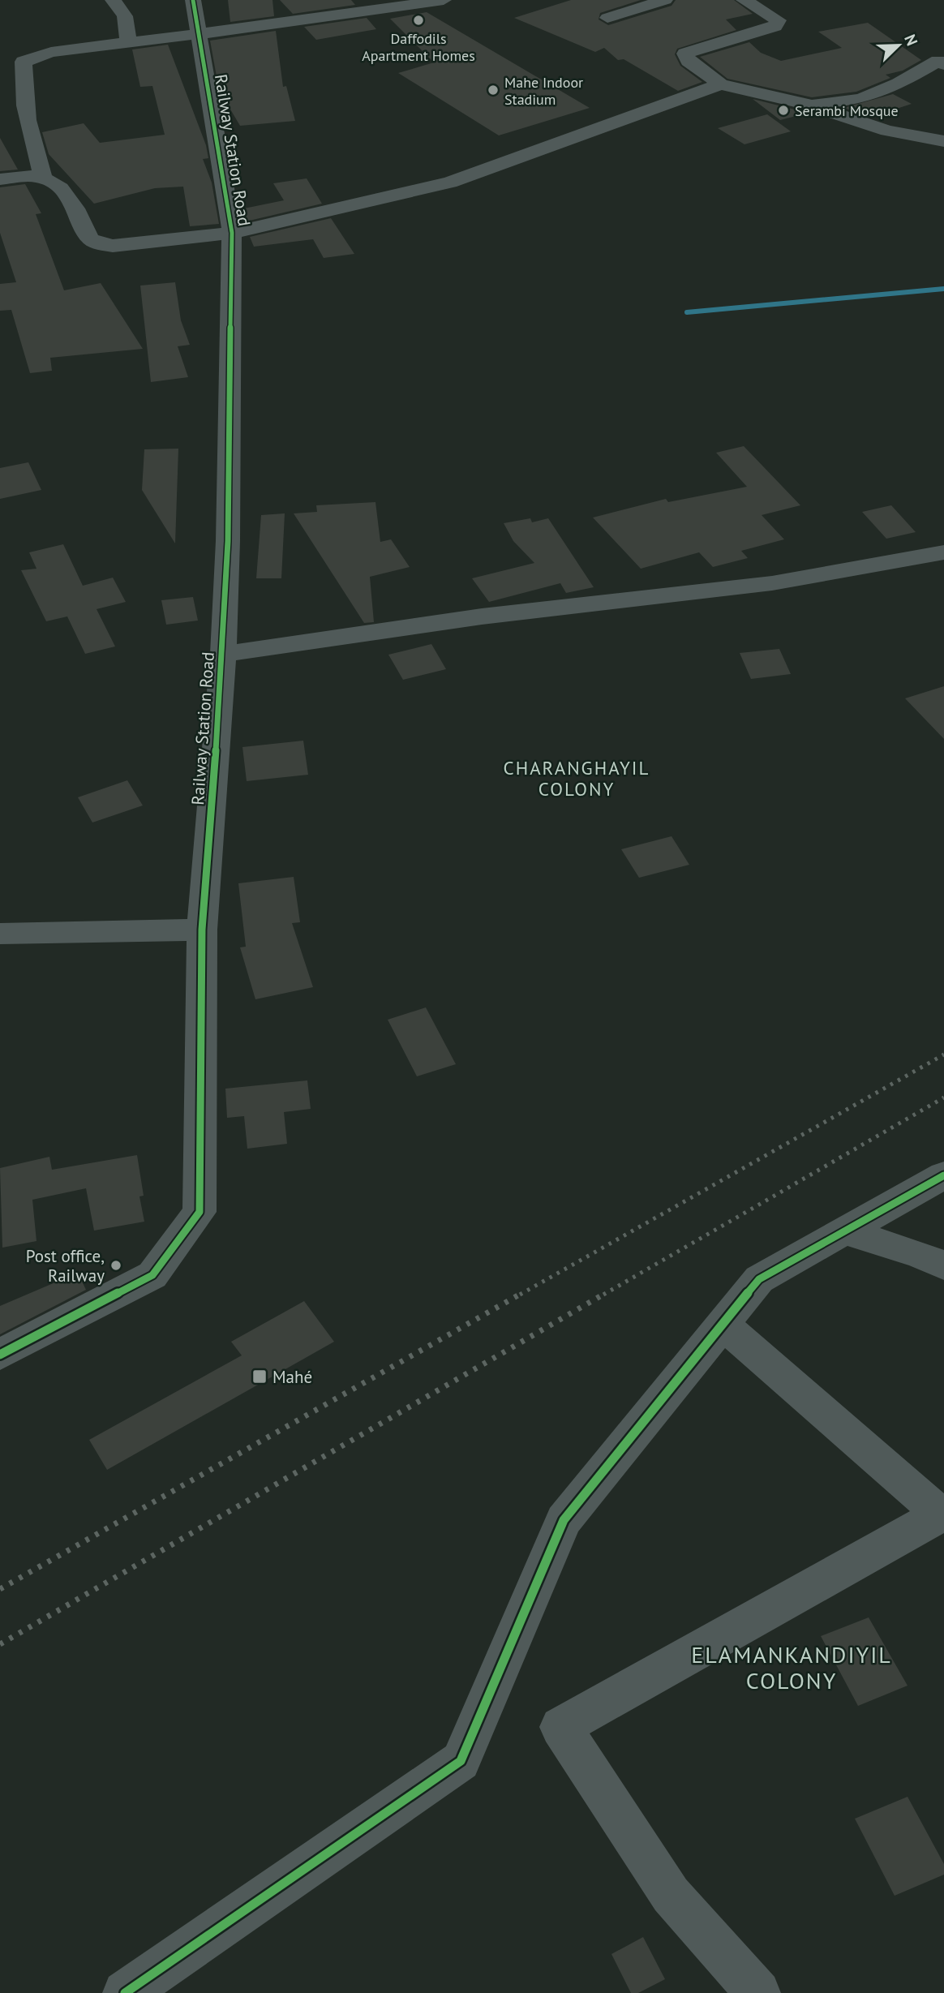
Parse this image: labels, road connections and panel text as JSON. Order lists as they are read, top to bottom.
{
  "streets": {
    "street": ["Railway Station Road"]
  },
  "districts": ["CHARANGHAYIL COLONY", "ELAMANKANDIYIL COLONY"],
  "places": {
    "other": [
      "Daffodils Apartment Homes",
      "Mahe Indoor Stadium",
      "Serambi Mosque",
      "Post office, Railway"
    ],
    "transit": ["Mahé"]
  },
  "north": "top right"
}
